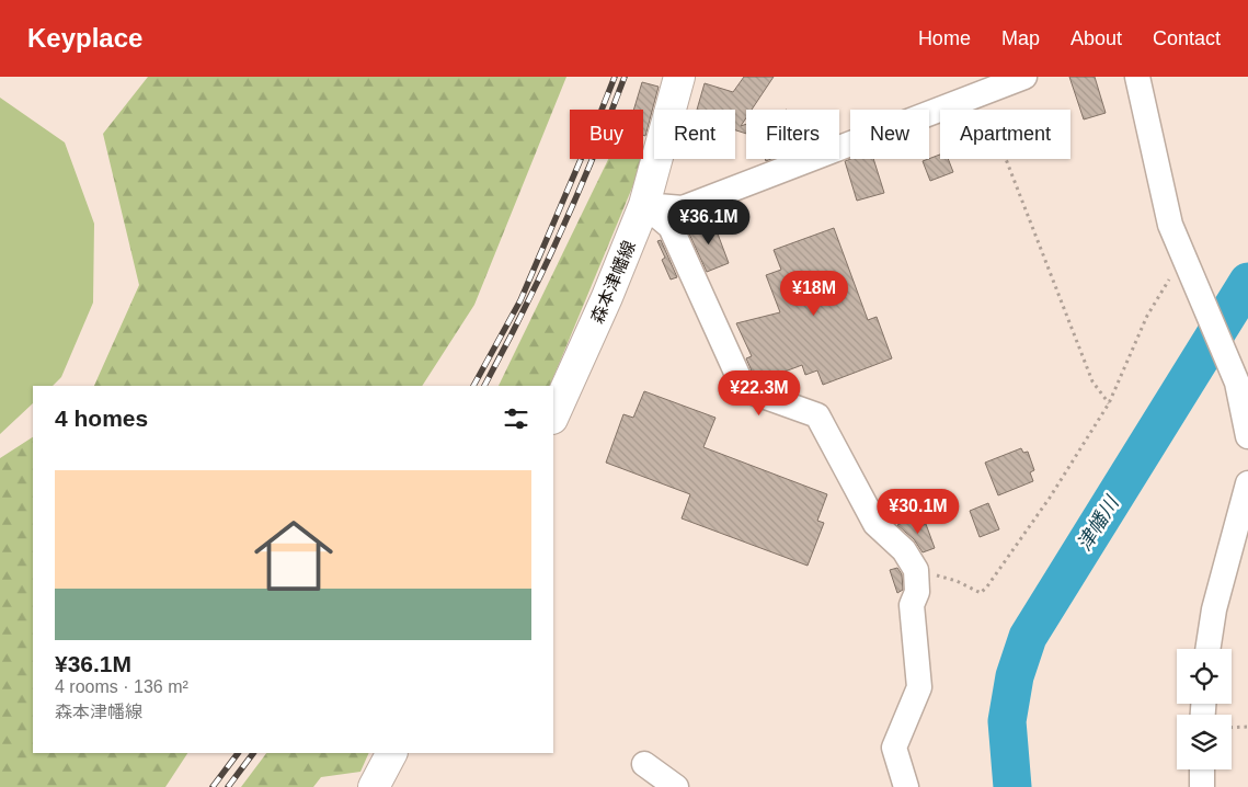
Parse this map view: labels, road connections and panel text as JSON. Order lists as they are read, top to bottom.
{
  "streets": {
    "main road": ["森本津幡線"]
  },
  "water": ["津幡川"],
  "page": {
    "header": "Keyplace",
    "nav": [
      "Home",
      "Map",
      "About",
      "Contact"
    ],
    "chip": [
      "Buy",
      "Rent",
      "Filters",
      "New",
      "Apartment"
    ],
    "price": [
      "¥36.1M",
      "¥18M",
      "¥22.3M",
      "¥30.1M"
    ],
    "heading": "4 homes",
    "list": [
      {
        "name": "¥36.1M",
        "note": "4 rooms · 136 m² · 森本津幡線"
      }
    ]
  }
}
